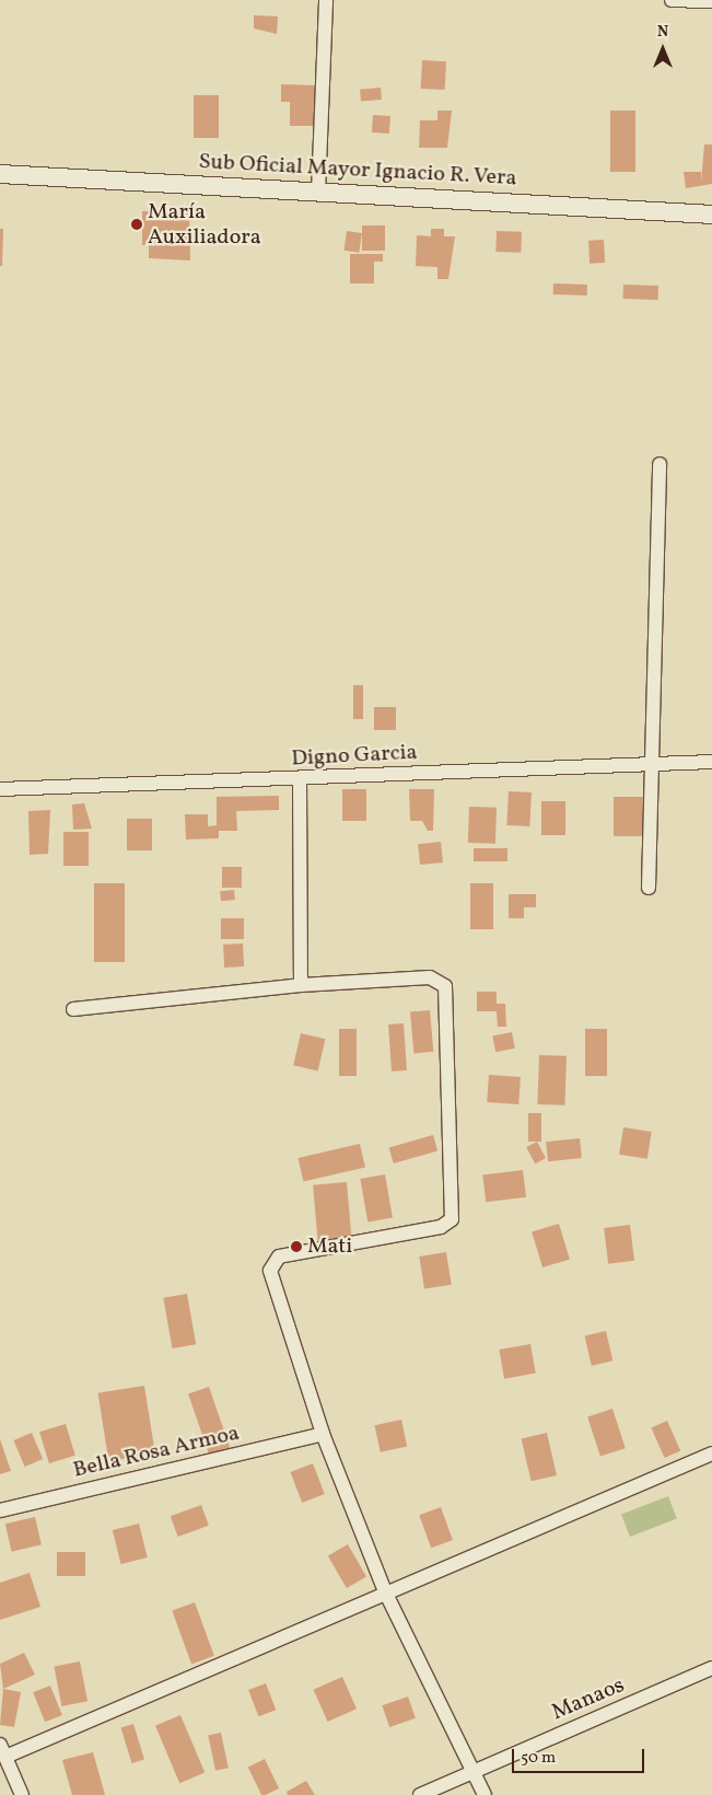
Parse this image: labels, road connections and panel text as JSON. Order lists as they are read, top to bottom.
{
  "streets": {
    "street": [
      "Sub Oficial Mayor Ignacio R. Vera",
      "Digno Garcia",
      "Bella Rosa Armoa",
      "Manaos"
    ]
  },
  "places": ["María Auxiliadora", "Mati"],
  "scale_bar": "50 m",
  "north": "top"
}
